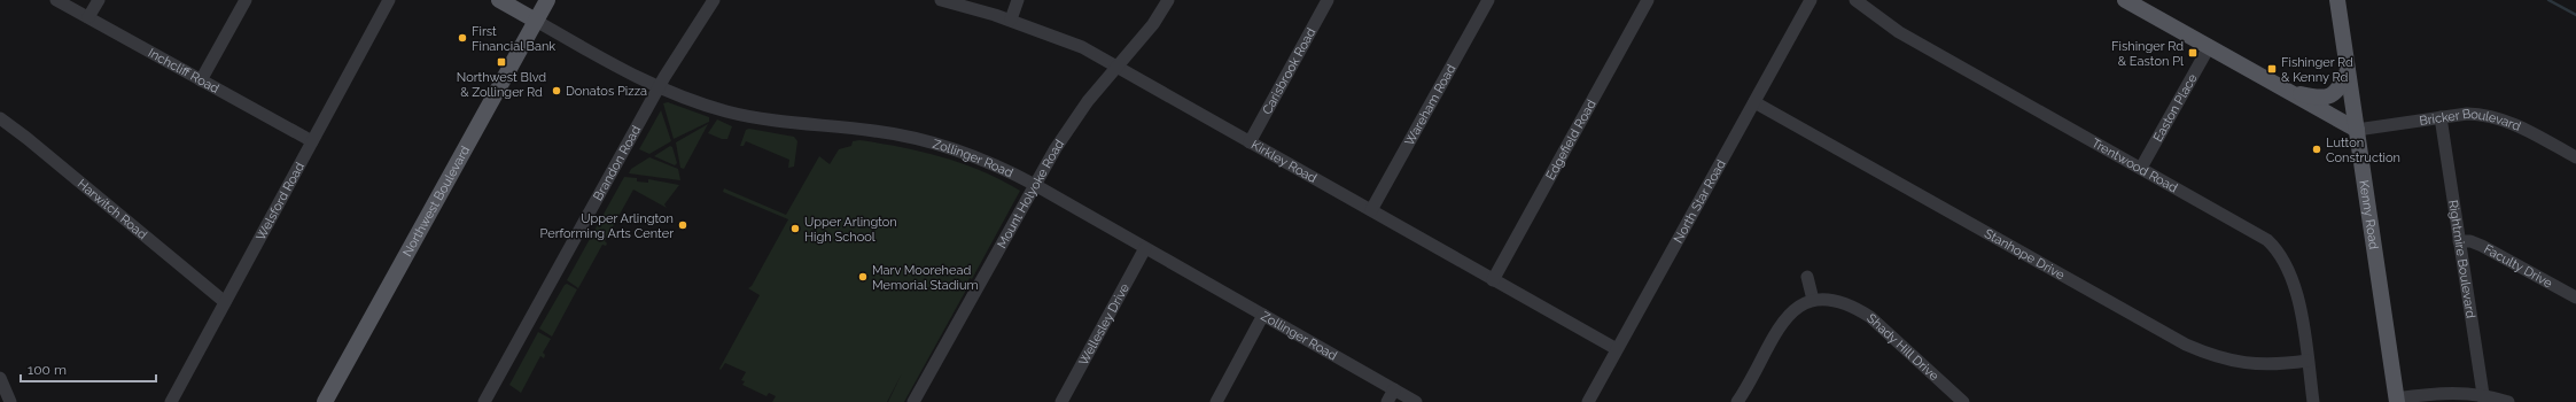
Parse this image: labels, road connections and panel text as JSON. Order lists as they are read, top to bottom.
{
  "streets": {
    "main road": ["Zollinger Road", "Northwest Boulevard", "Kenny Road"],
    "street": [
      "Inchcliff Road",
      "Carisbrook Road",
      "Wareham Road",
      "Easton Place",
      "Bricker Boulevard",
      "Edgefield Road",
      "Kirkley Road",
      "Brandon Road",
      "Trentwood Road",
      "Mount Holyoke Road",
      "Welsford Road",
      "North Star Road",
      "Harwitch Road",
      "Stanhope Drive",
      "Rightmire Boulevard",
      "Faculty Drive",
      "Wellesley Drive",
      "Shady Hill Drive"
    ]
  },
  "crossings": [
    ["Inchcliff Road", "Welsford Road"],
    ["Carisbrook Road", "Kirkley Road"],
    ["Wareham Road", "Kirkley Road"],
    ["Easton Place", "Trentwood Road"],
    ["Bricker Boulevard", "Kenny Road"],
    ["Bricker Boulevard", "Rightmire Boulevard"],
    ["Edgefield Road", "Kirkley Road"],
    ["Zollinger Road", "Brandon Road"],
    ["Zollinger Road", "Mount Holyoke Road"],
    ["Zollinger Road", "Northwest Boulevard"],
    ["Zollinger Road", "Wellesley Drive"],
    ["Kirkley Road", "Mount Holyoke Road"],
    ["Kirkley Road", "North Star Road"],
    ["Trentwood Road", "Stanhope Drive"],
    ["Welsford Road", "Harwitch Road"],
    ["North Star Road", "Stanhope Drive"],
    ["Rightmire Boulevard", "Faculty Drive"]
  ],
  "places": {
    "other": [
      "First Financial Bank",
      "Donatos Pizza",
      "Lutton Construction",
      "Upper Arlington Performing Arts Center",
      "Upper Arlington High School",
      "Marv Moorehead Memorial Stadium"
    ],
    "transit": ["Fishinger Rd & Easton Pl", "Northwest Blvd & Zollinger Rd", "Fishinger Rd & Kenny Rd"]
  },
  "scale_bar": "100 m"
}
